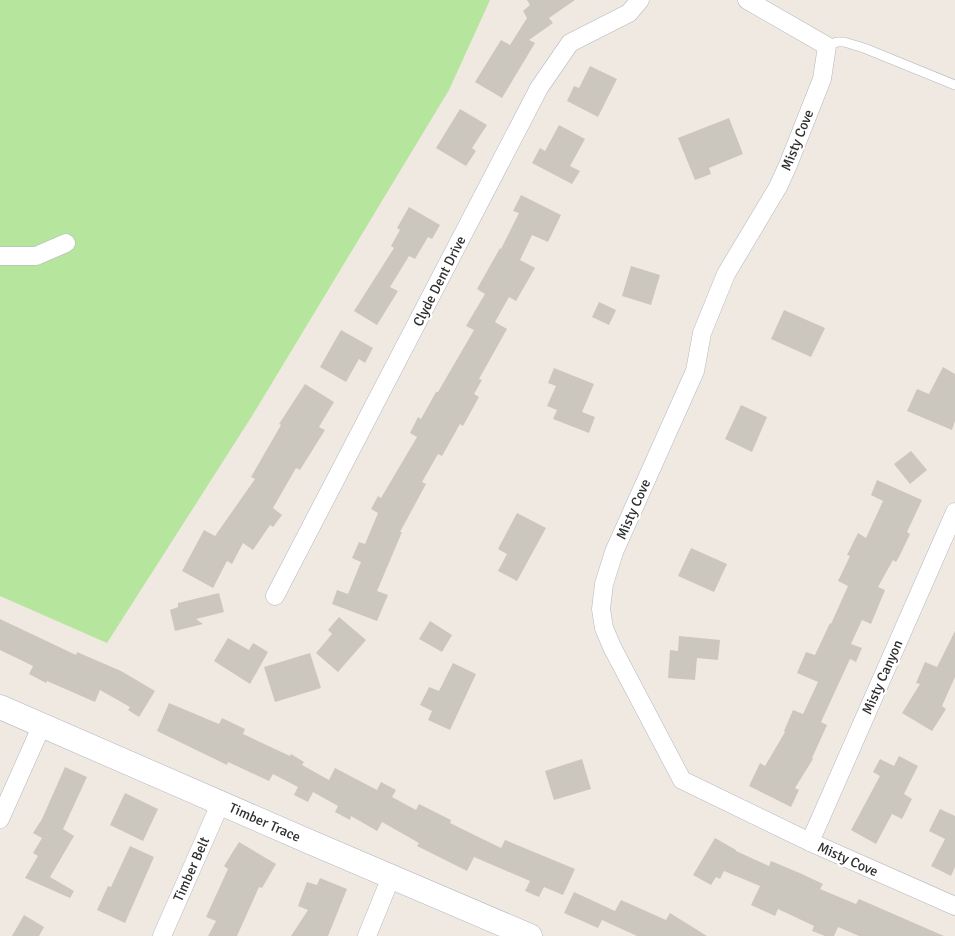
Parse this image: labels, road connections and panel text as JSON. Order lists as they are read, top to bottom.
{
  "streets": {
    "street": [
      "Misty Cove",
      "Clyde Dent Drive",
      "Misty Canyon",
      "Timber Trace",
      "Timber Belt"
    ]
  },
  "crossings": [
    ["Misty Cove", "Misty Canyon"],
    ["Timber Trace", "Timber Belt"]
  ]
}
